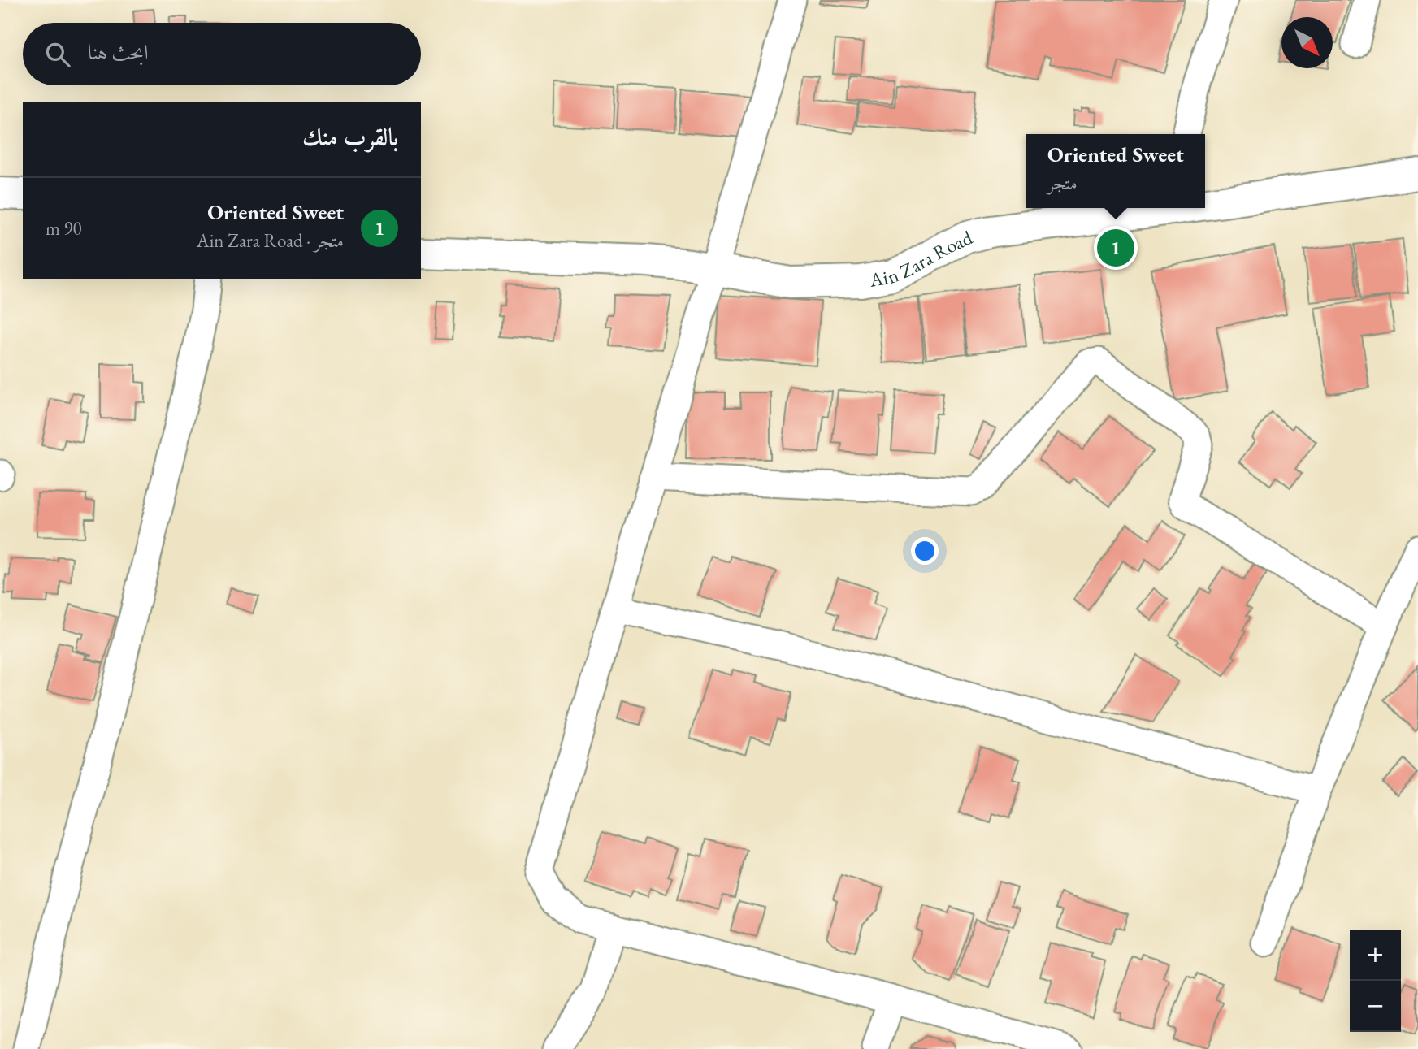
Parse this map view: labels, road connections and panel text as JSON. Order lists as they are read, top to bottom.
{
  "streets": {
    "main road": ["Ain Zara Road"]
  },
  "north": "bottom right",
  "page": {
    "search": "ابحث هنا",
    "heading": "بالقرب منك",
    "popup": ["Oriented Sweet", "متجر"],
    "list": [
      {
        "mark": "1",
        "name": "Oriented Sweet",
        "note": "متجر · Ain Zara Road",
        "value": "90 m"
      }
    ],
    "pins": "1",
    "map_buttons": ["+", "−"]
  }
}
